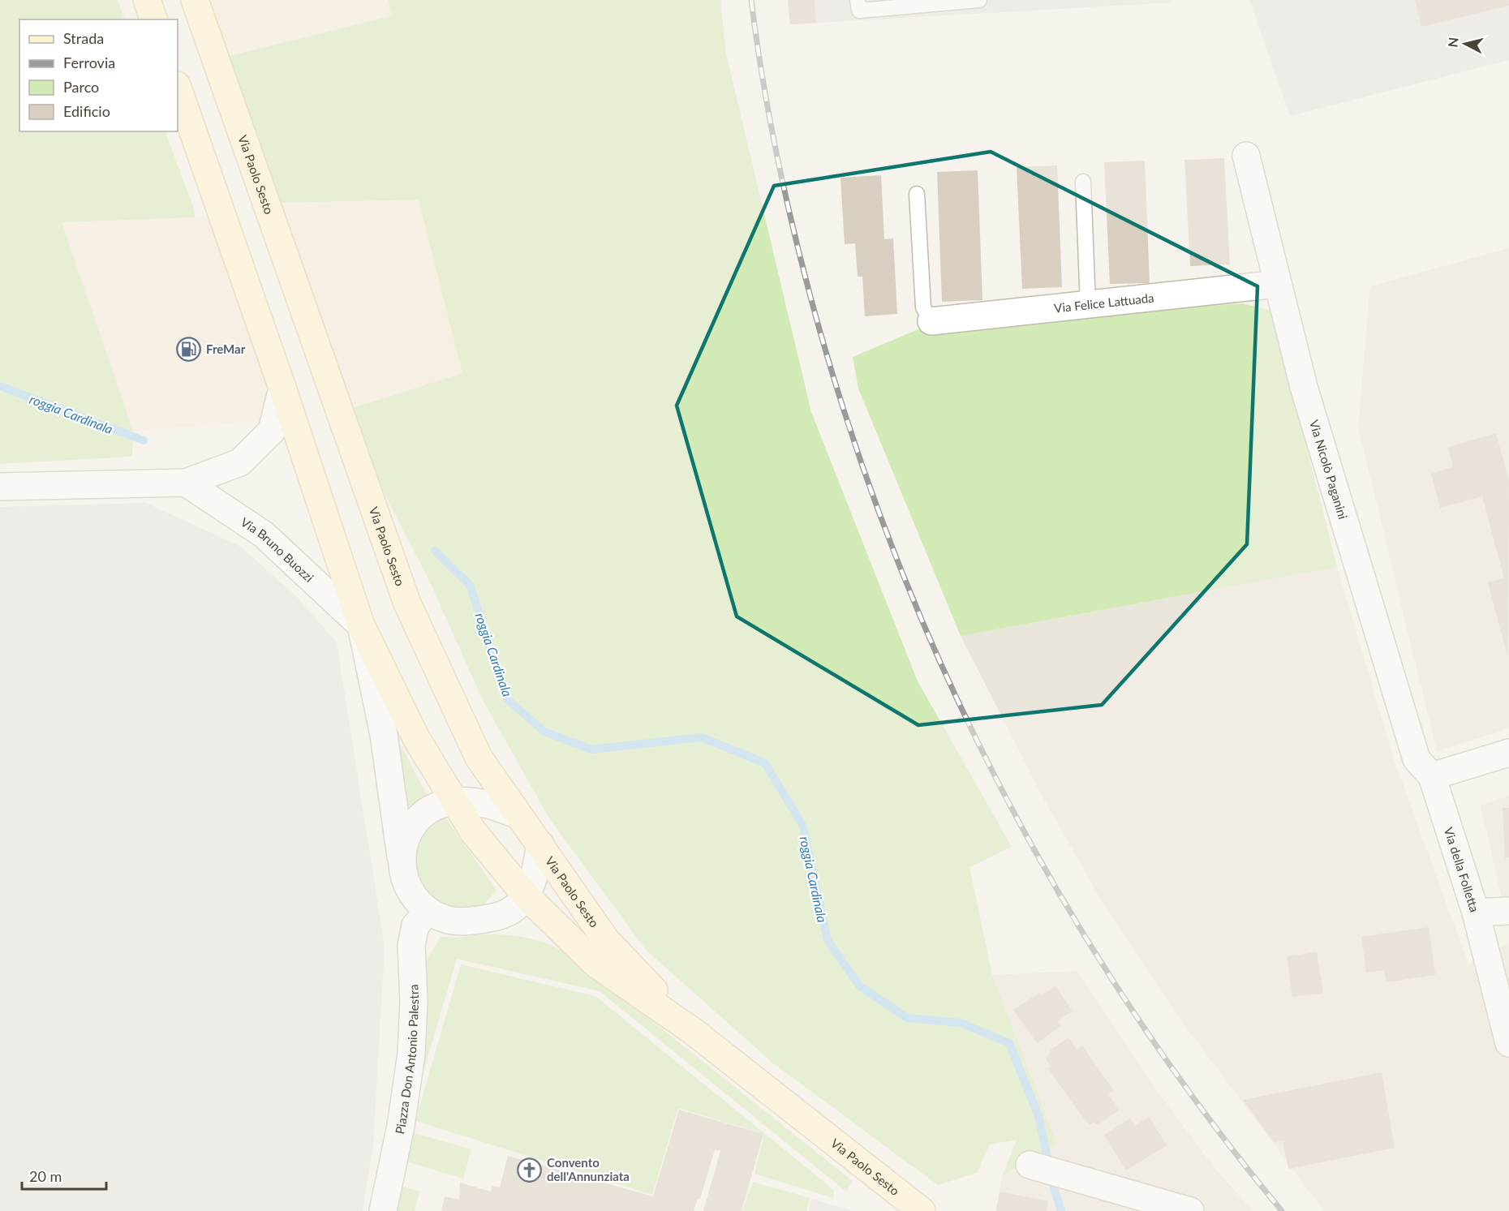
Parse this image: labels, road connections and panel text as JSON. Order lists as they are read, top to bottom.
{
  "streets": {
    "street": [
      "Via Paolo Sesto",
      "Via Felice Lattuada",
      "Via Nicolò Paganini",
      "Via Bruno Buozzi",
      "Via della Folletta",
      "Piazza Don Antonio Palestra"
    ]
  },
  "crossings": [
    ["Via Paolo Sesto", "Via Bruno Buozzi"],
    ["Via Paolo Sesto", "Piazza Don Antonio Palestra"],
    ["Via Felice Lattuada", "Via Nicolò Paganini"],
    ["Via Nicolò Paganini", "Via della Folletta"]
  ],
  "water": ["roggia Cardinala"],
  "places": {
    "fuel station": ["FreMar"],
    "church": ["Convento dell'Annunziata"]
  },
  "legend": [
    "Strada",
    "Ferrovia",
    "Parco",
    "Edificio"
  ],
  "scale_bar": "20 m",
  "north": "left"
}
